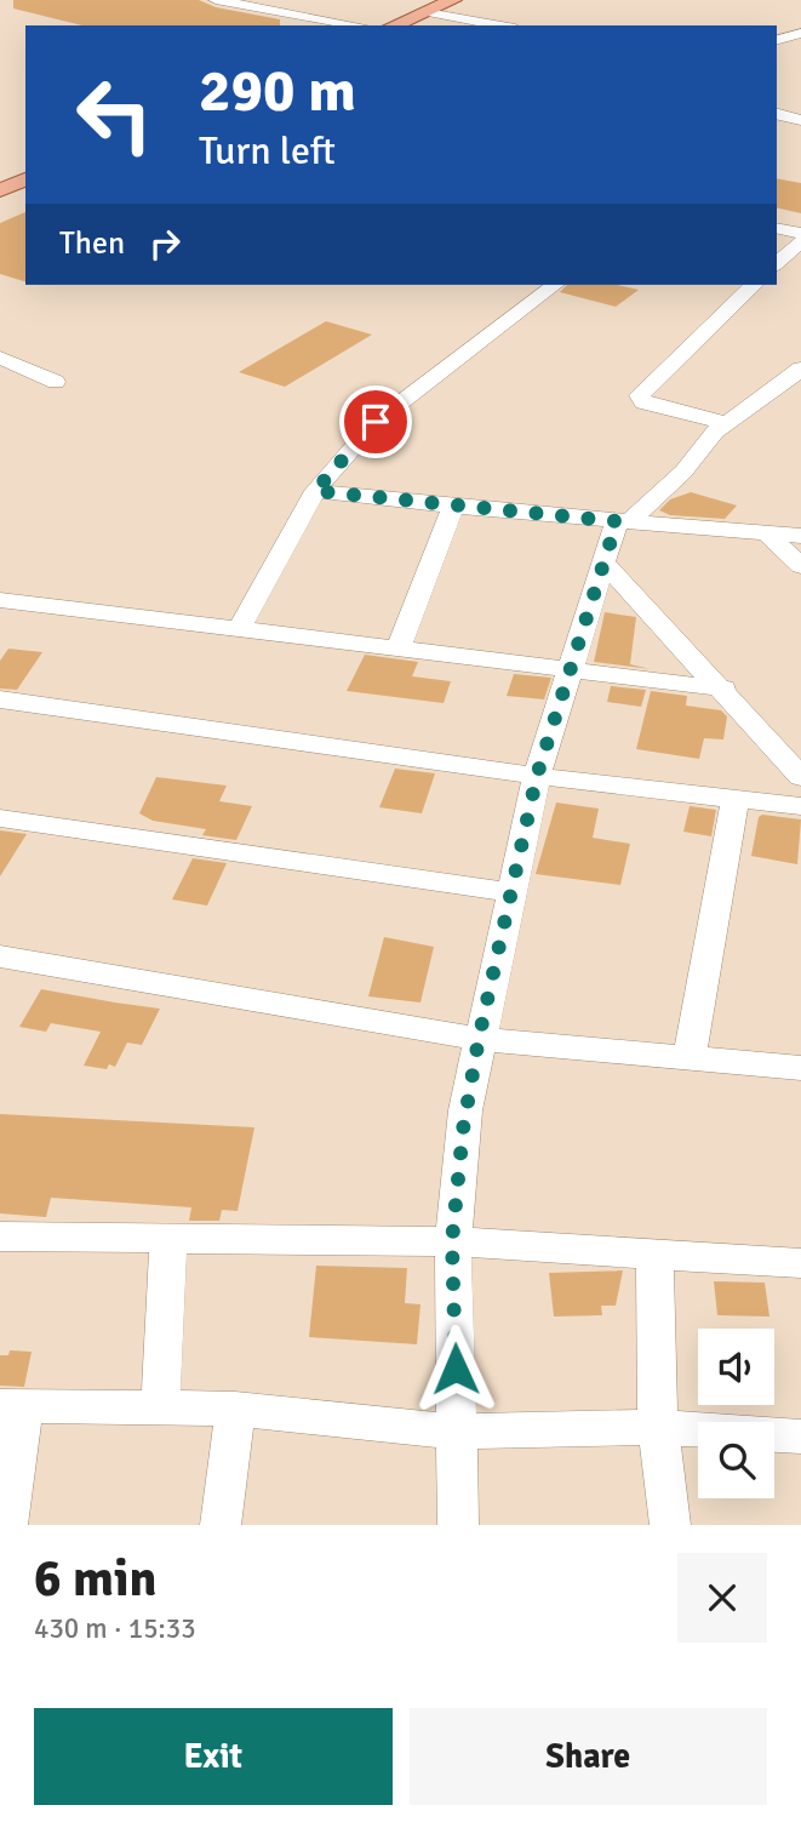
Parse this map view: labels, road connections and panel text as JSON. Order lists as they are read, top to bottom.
{
  "page": {
    "turn": ["290 m", "Turn left"],
    "then": "Then",
    "heading": ["6 min", "430 m · 15:33"],
    "buttons": ["Exit", "Share"]
  }
}
